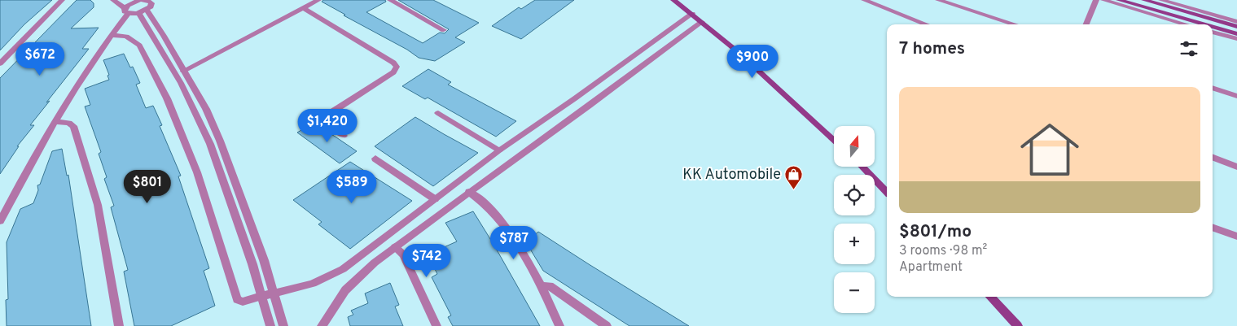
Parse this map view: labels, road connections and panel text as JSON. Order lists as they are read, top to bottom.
{
  "places": {
    "shop": ["KK Automobile"]
  },
  "north": "top",
  "page": {
    "heading": "7 homes",
    "price": [
      "$672",
      "$900",
      "$1,420",
      "$801",
      "$589",
      "$787",
      "$742"
    ],
    "list": [
      {
        "name": "$801/mo",
        "note": "3 rooms · 98 m² · Apartment"
      }
    ],
    "map_buttons": ["+", "−"]
  }
}
